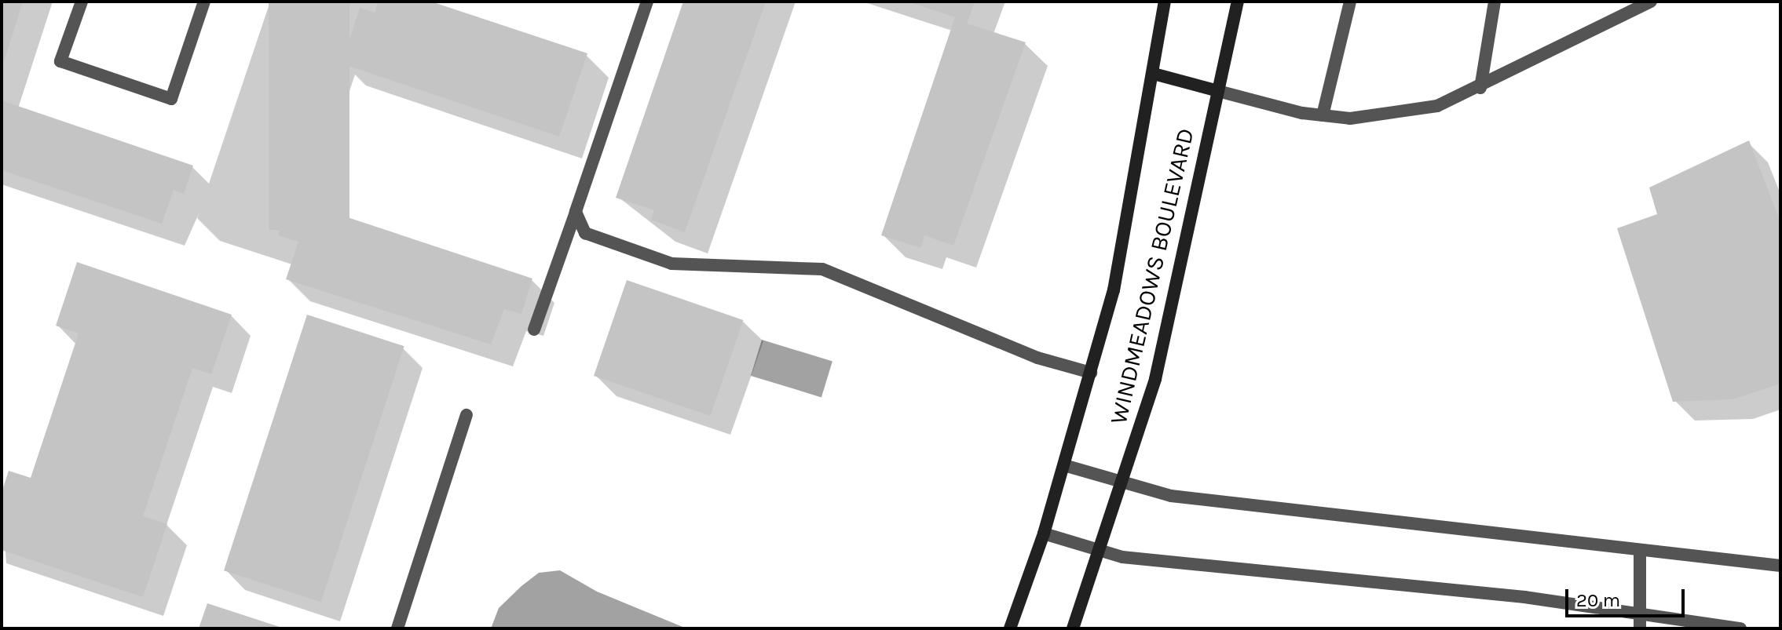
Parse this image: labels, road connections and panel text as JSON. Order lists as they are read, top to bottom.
{
  "streets": {
    "street": ["WINDMEADOWS BOULEVARD"]
  },
  "scale_bar": "20 m"
}
